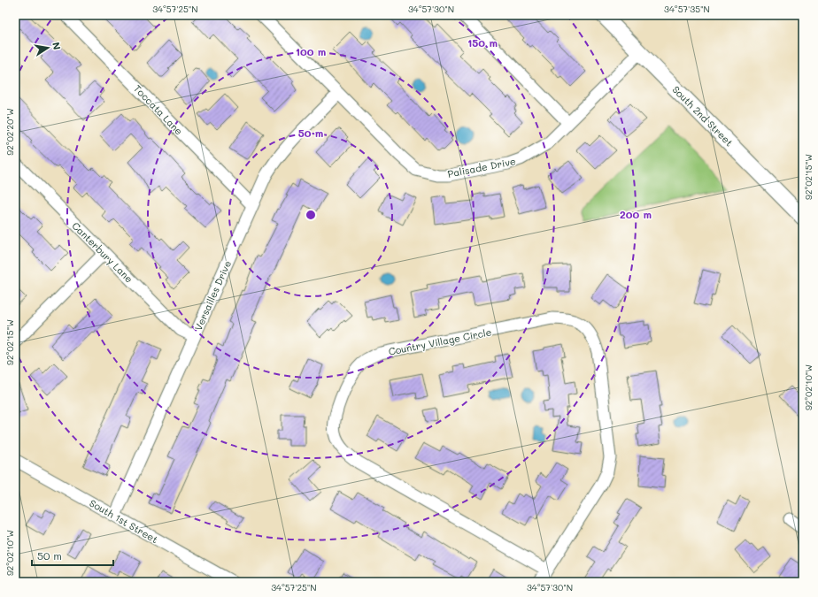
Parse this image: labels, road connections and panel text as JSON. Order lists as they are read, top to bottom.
{
  "streets": {
    "main road": ["South 2nd Street"],
    "street": [
      "Toccata Lane",
      "Palisade Drive",
      "Canterbury Lane",
      "Versailles Drive",
      "Country Village Circle",
      "South 1st Street"
    ]
  },
  "crossings": [
    ["Toccata Lane", "Versailles Drive"],
    ["South 2nd Street", "Palisade Drive"],
    ["Palisade Drive", "Versailles Drive"],
    ["Canterbury Lane", "Versailles Drive"],
    ["Versailles Drive", "South 1st Street"]
  ],
  "scale_bar": "50 m",
  "north": "right",
  "coordinates": [
    "34°57'25\"N",
    "34°57'30\"N",
    "34°57'35\"N",
    "92°02'20\"W",
    "92°02'15\"W",
    "92°02'10\"W"
  ],
  "rings": [
    "150 m",
    "100 m",
    "50 m",
    "200 m"
  ]
}
